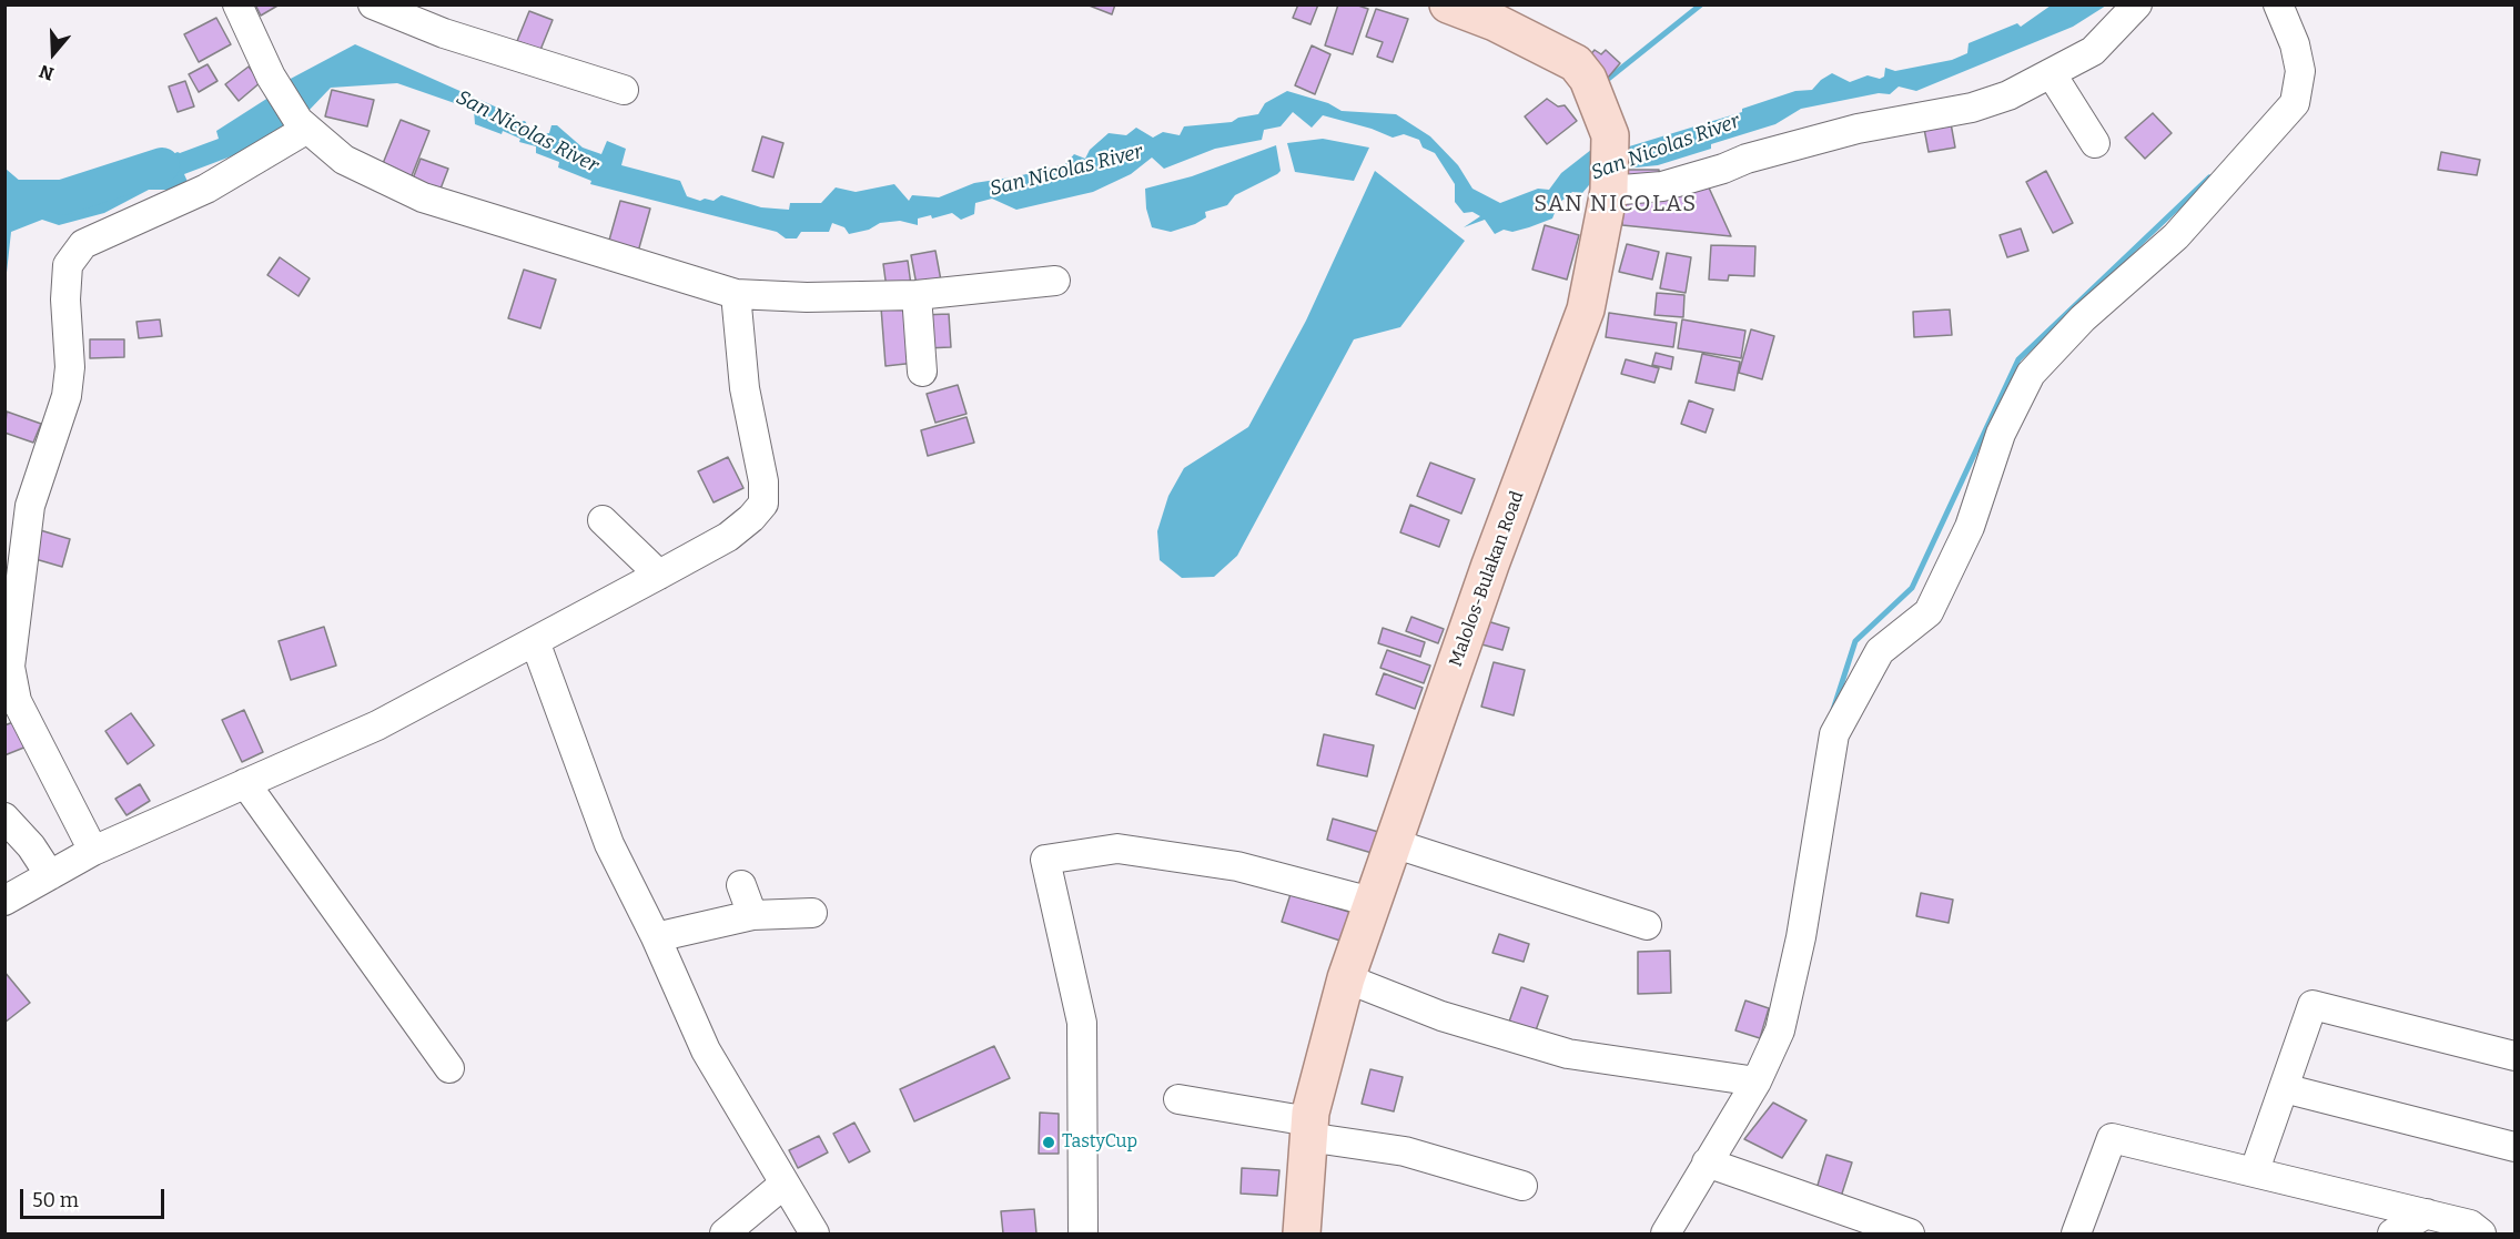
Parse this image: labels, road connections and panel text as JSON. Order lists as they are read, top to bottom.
{
  "streets": {
    "main road": ["Malolos-Bulakan Road"]
  },
  "districts": ["SAN NICOLAS"],
  "water": ["San Nicolas River"],
  "places": ["TastyCup"],
  "scale_bar": "50 m",
  "north": "bottom"
}
